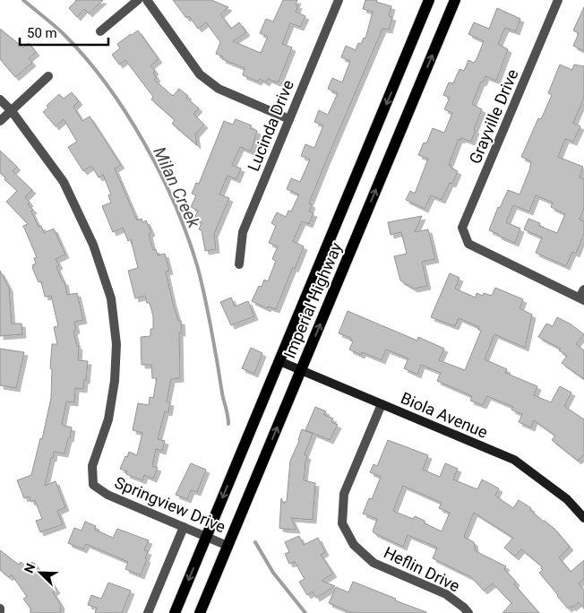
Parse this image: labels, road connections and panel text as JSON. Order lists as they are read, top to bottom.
{
  "streets": {
    "main road": ["Imperial Highway"],
    "street": [
      "Grayville Drive",
      "Lucinda Drive",
      "Biola Avenue",
      "Springview Drive",
      "Heflin Drive"
    ]
  },
  "crossings": [
    ["Imperial Highway", "Biola Avenue"],
    ["Imperial Highway", "Springview Drive"],
    ["Biola Avenue", "Heflin Drive"]
  ],
  "water": ["Milan Creek"],
  "scale_bar": "50 m",
  "north": "top left"
}
